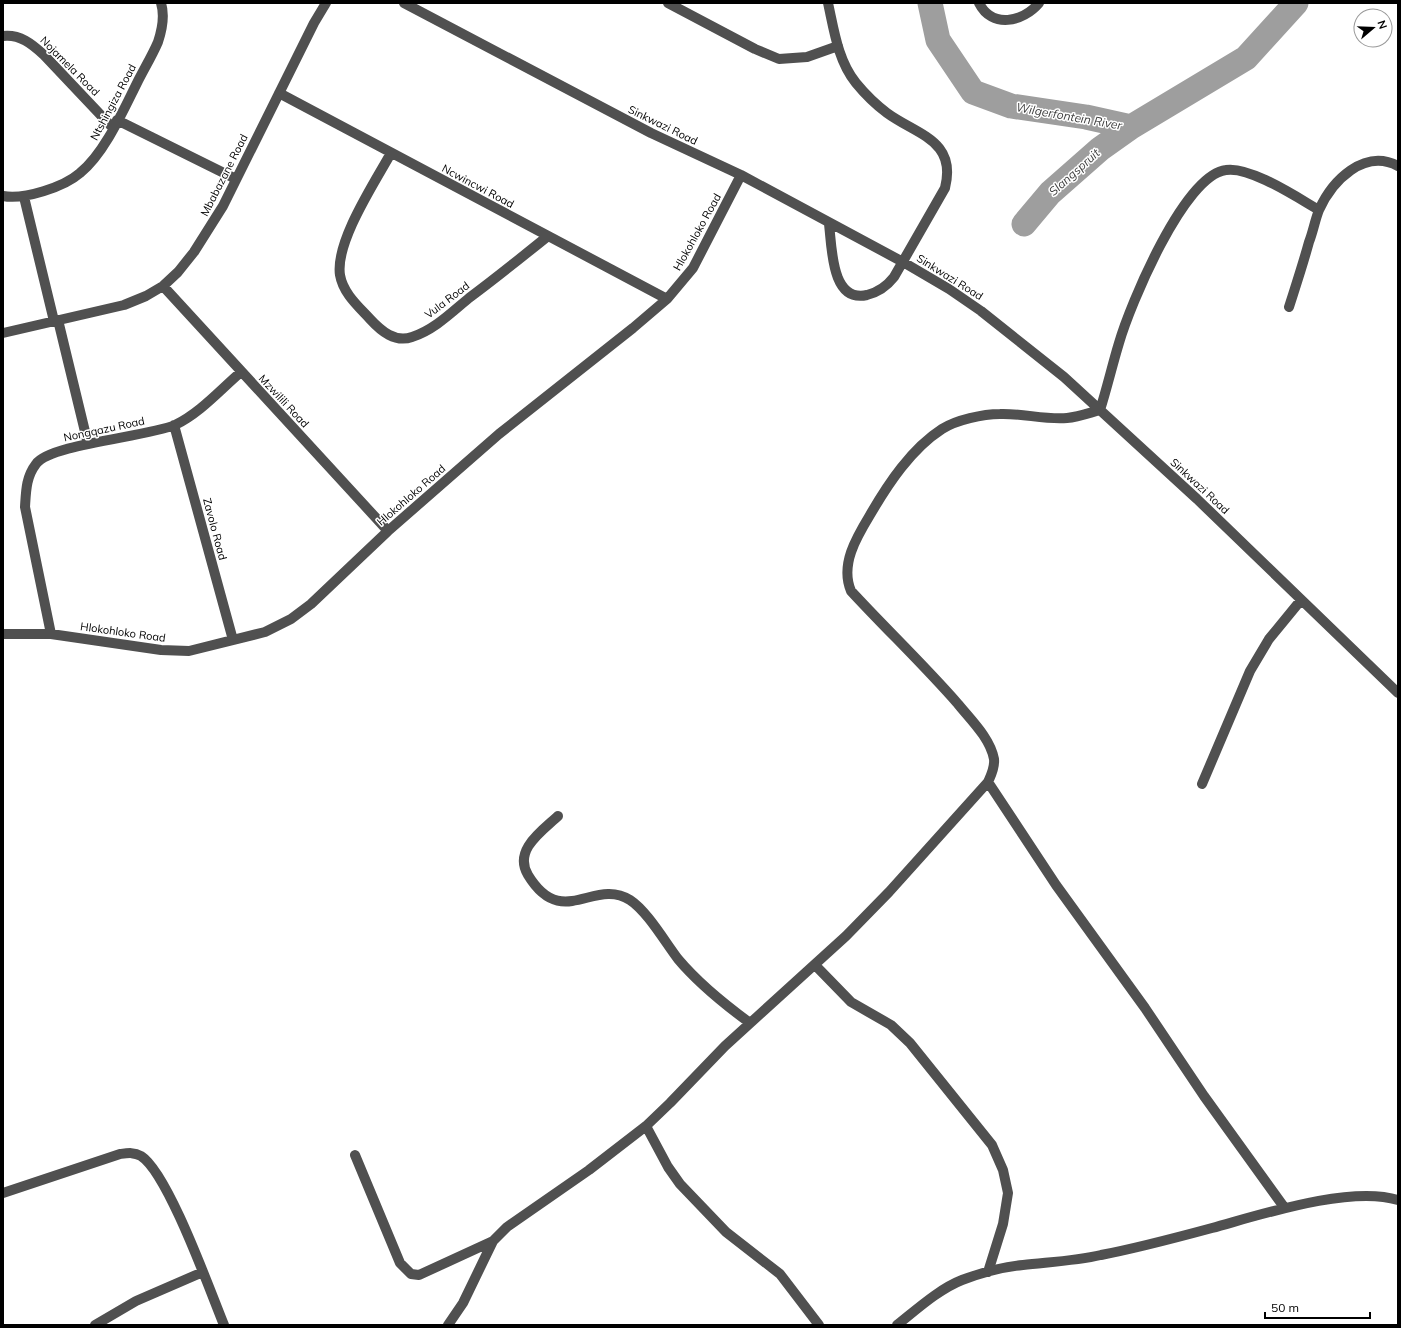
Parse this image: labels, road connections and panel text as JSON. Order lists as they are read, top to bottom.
{
  "streets": {
    "street": [
      "Nojamela Road",
      "Ntshingiza Road",
      "Sinkwazi Road",
      "Mbabazane Road",
      "Ncwincwi Road",
      "Hlokohloko Road",
      "Vula Road",
      "Mzwilili Road",
      "Nongqazu Road",
      "Zavolo Road"
    ]
  },
  "crossings": [
    ["Nojamela Road", "Ntshingiza Road"],
    ["Nojamela Road", "Mbabazane Road"],
    ["Sinkwazi Road", "Hlokohloko Road"],
    ["Mbabazane Road", "Ncwincwi Road"],
    ["Mbabazane Road", "Mzwilili Road"],
    ["Ncwincwi Road", "Hlokohloko Road"],
    ["Ncwincwi Road", "Vula Road"],
    ["Hlokohloko Road", "Mzwilili Road"],
    ["Hlokohloko Road", "Nongqazu Road"],
    ["Hlokohloko Road", "Zavolo Road"],
    ["Mzwilili Road", "Nongqazu Road"],
    ["Nongqazu Road", "Zavolo Road"]
  ],
  "water": ["Wilgerfontein River", "Slangspruit"],
  "scale_bar": "50 m",
  "north": "right"
}
